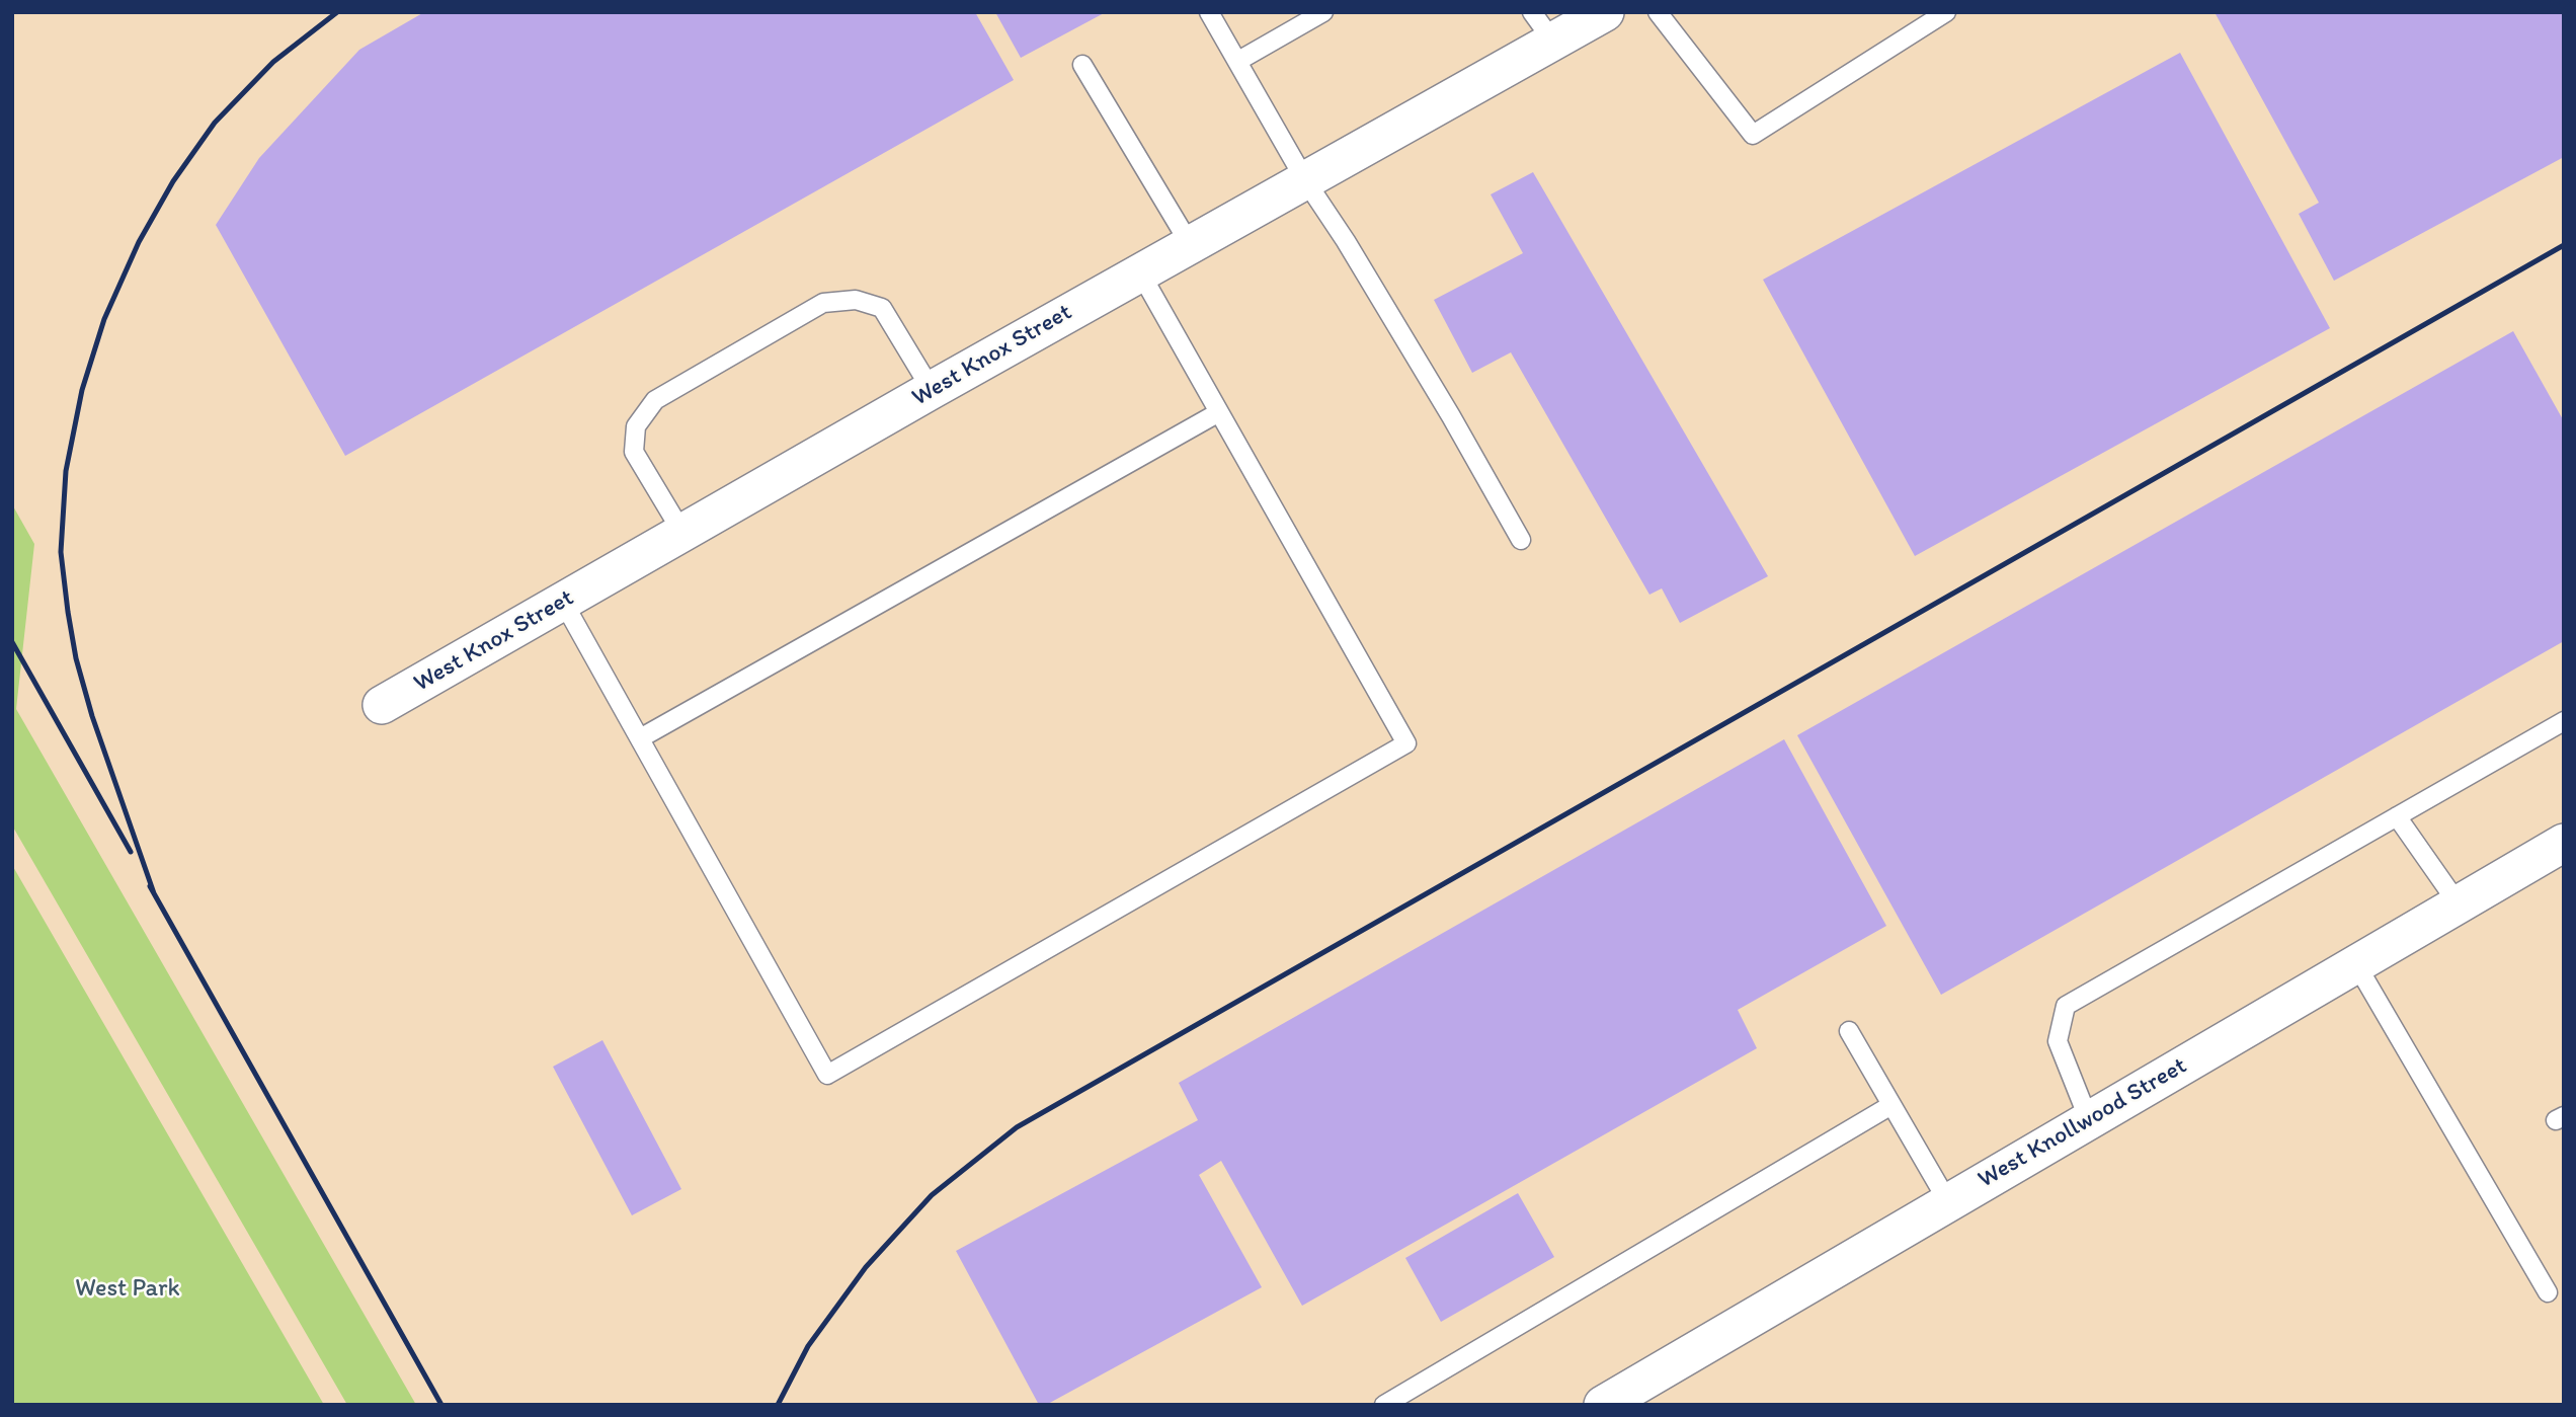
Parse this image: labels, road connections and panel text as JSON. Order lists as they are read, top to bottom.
{
  "streets": {
    "street": ["West Knox Street", "West Knollwood Street"]
  },
  "parks": ["West Park"]
}
